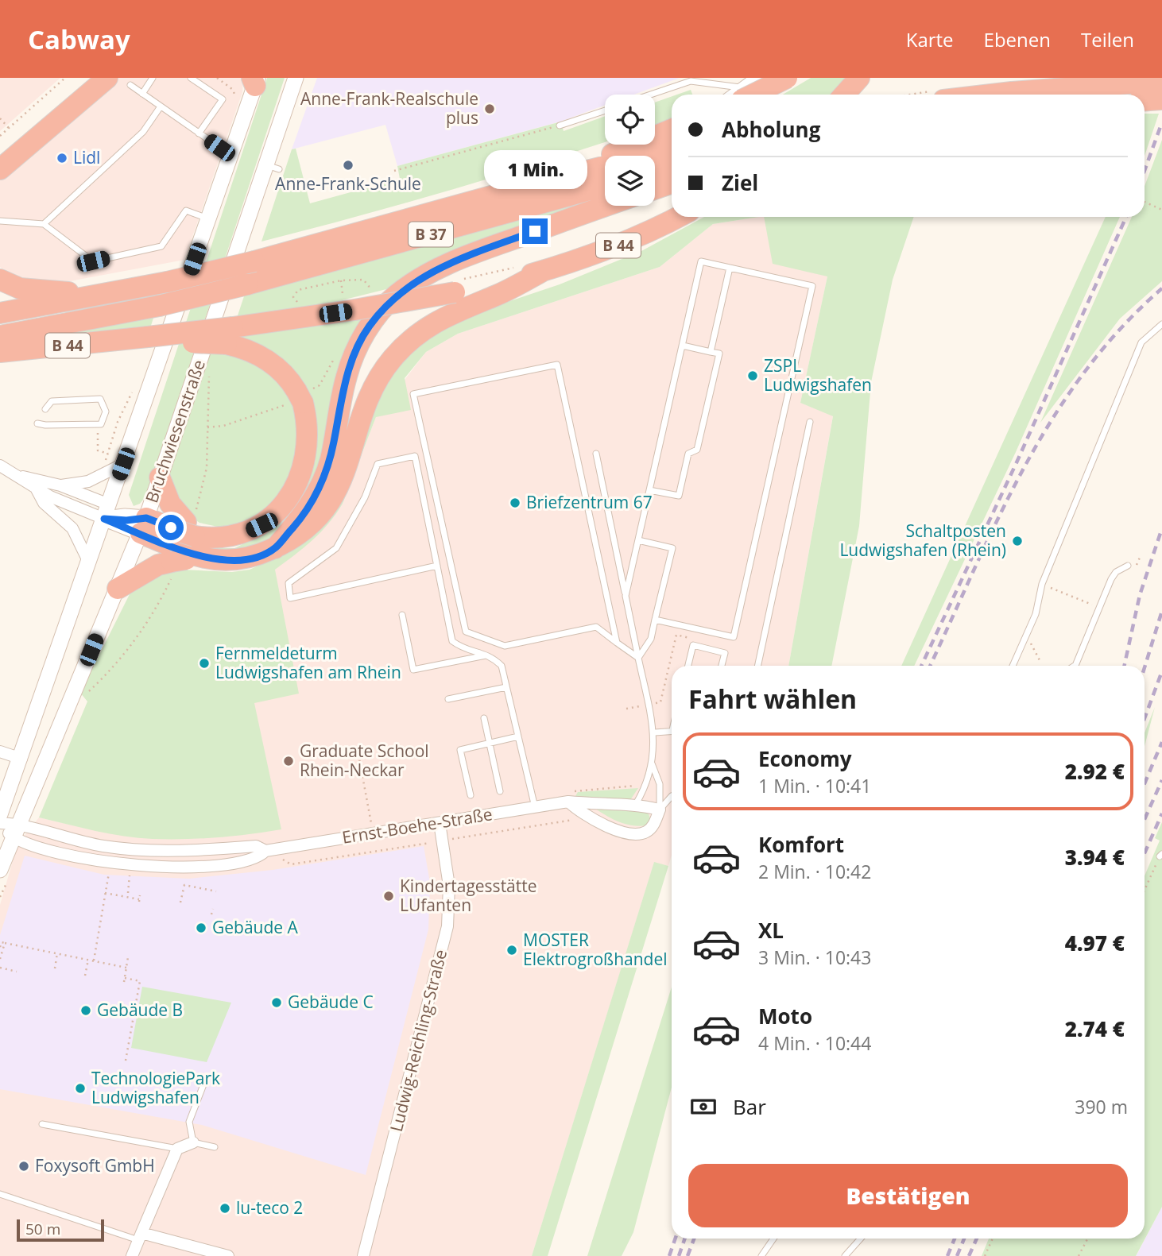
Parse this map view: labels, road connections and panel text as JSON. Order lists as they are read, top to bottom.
{
  "streets": {
    "highway": ["B 37", "B 44"],
    "main road": ["Bruchwiesenstraße"],
    "street": ["Ernst-Boehe-Straße", "Ludwig-Reichling-Straße"]
  },
  "crossings": [
    ["Bruchwiesenstraße", "Ernst-Boehe-Straße"],
    ["Ernst-Boehe-Straße", "Ludwig-Reichling-Straße"]
  ],
  "places": [
    "Anne-Frank-Realschule plus",
    "Lidl",
    "Anne-Frank-Schule",
    "ZSPL Ludwigshafen",
    "Briefzentrum 67",
    "Schaltposten Ludwigshafen (Rhein)",
    "Fernmeldeturm Ludwigshafen am Rhein",
    "Graduate School Rhein-Neckar",
    "Kindertagesstätte LUfanten",
    "Gebäude A",
    "MOSTER Elektrogroßhandel",
    "Gebäude C",
    "Gebäude B",
    "TechnologiePark Ludwigshafen",
    "Foxysoft GmbH",
    "lu-teco 2"
  ],
  "scale_bar": "50 m",
  "page": {
    "header": "Cabway",
    "nav": ["Karte", "Ebenen", "Teilen"],
    "banner": ["Abholung", "Ziel"],
    "bubble": "1 Min.",
    "heading": "Fahrt wählen",
    "list": [
      {
        "name": "Economy",
        "note": "1 Min. · 10:41",
        "value": "2.92 €"
      },
      {
        "name": "Komfort",
        "note": "2 Min. · 10:42",
        "value": "3.94 €"
      },
      {
        "name": "XL",
        "note": "3 Min. · 10:43",
        "value": "4.97 €"
      },
      {
        "name": "Moto",
        "note": "4 Min. · 10:44",
        "value": "2.74 €"
      }
    ],
    "pay": ["Bar", "390 m"],
    "buttons": "Bestätigen",
    "scale": "50 m"
  }
}
